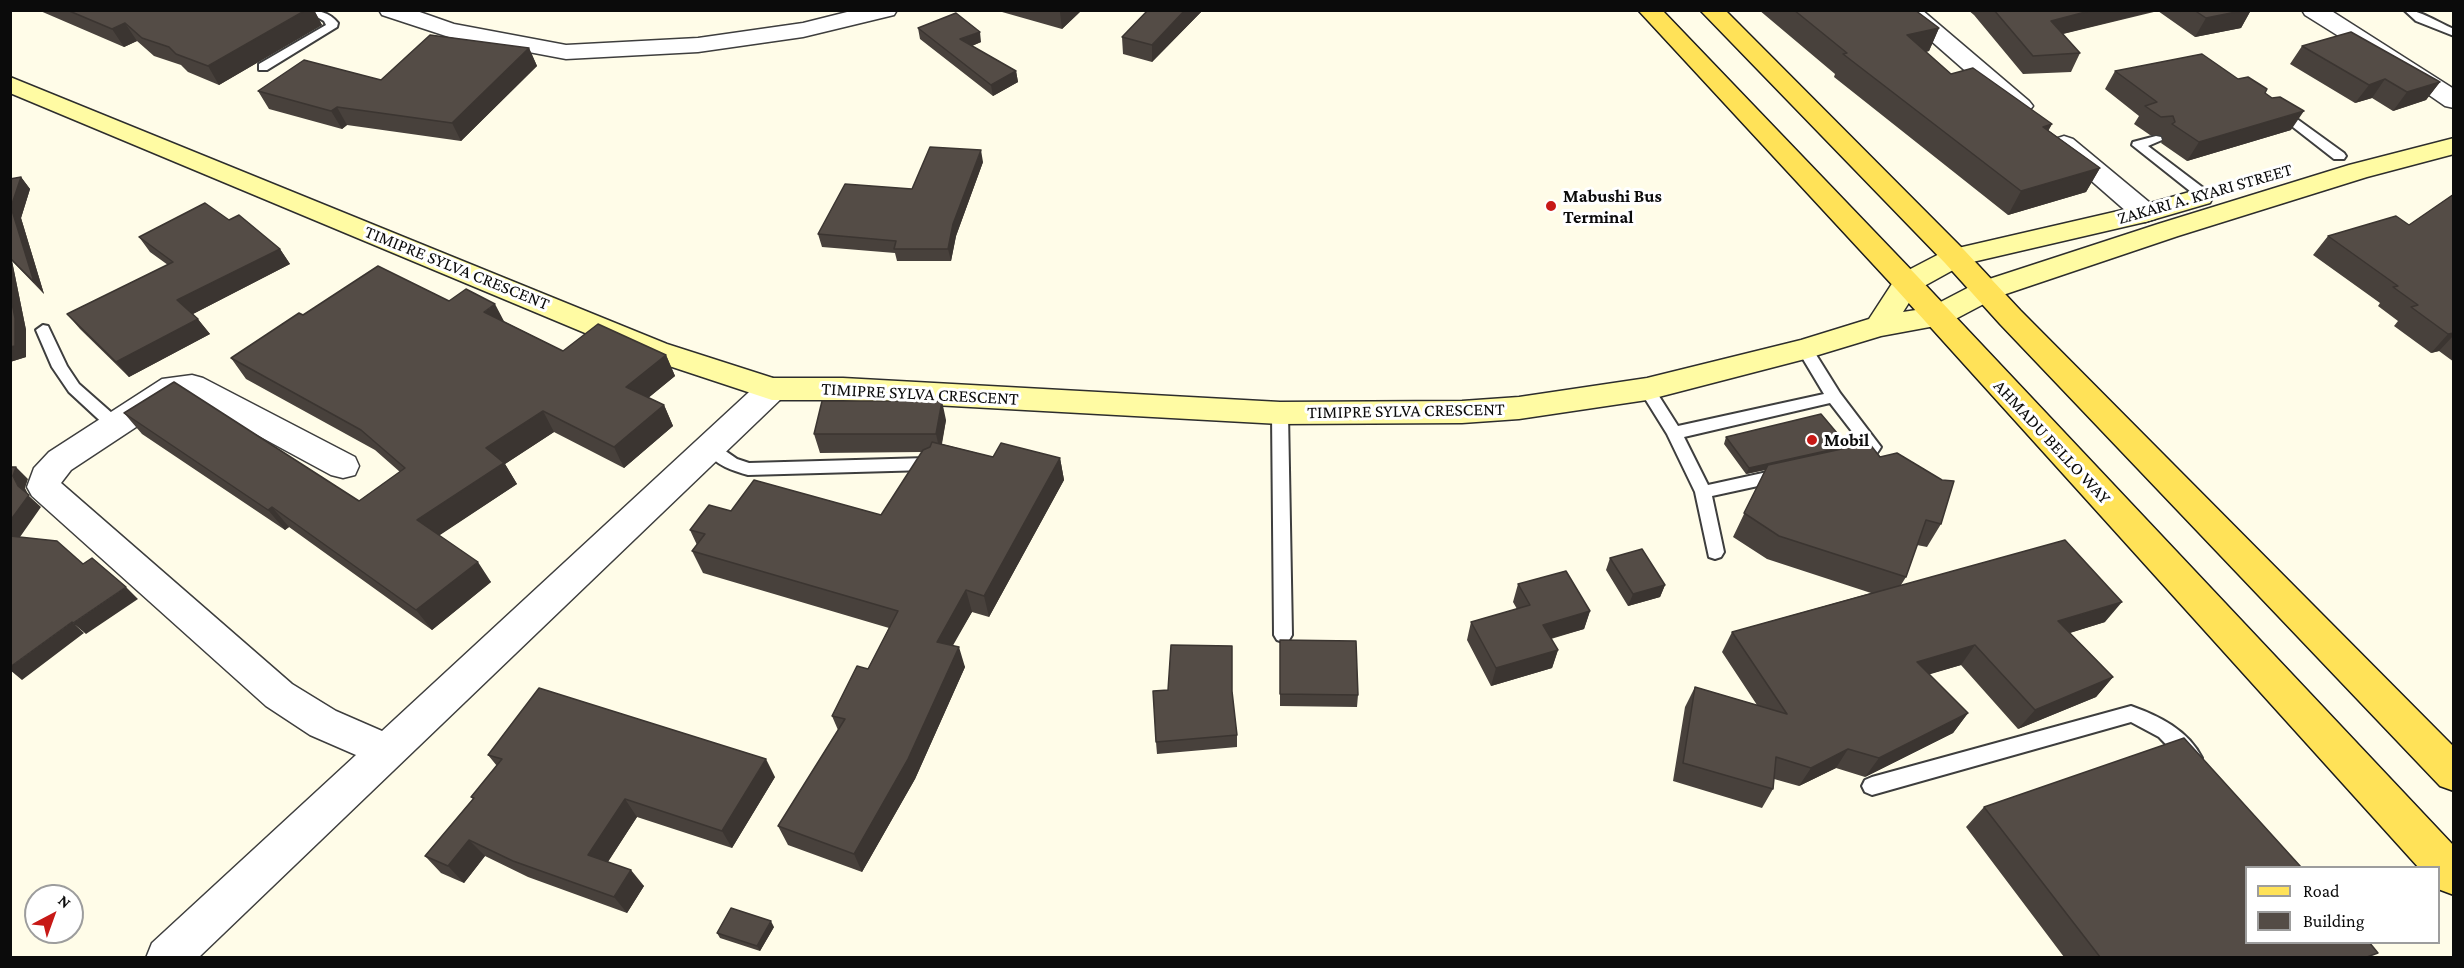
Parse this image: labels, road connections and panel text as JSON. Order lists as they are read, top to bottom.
{
  "streets": {
    "main road": ["AHMADU BELLO WAY"],
    "street": ["ZAKARI A. KYARI STREET", "TIMIPRE SYLVA CRESCENT"]
  },
  "crossings": [
    ["ZAKARI A. KYARI STREET", "TIMIPRE SYLVA CRESCENT"],
    ["TIMIPRE SYLVA CRESCENT", "AHMADU BELLO WAY"]
  ],
  "places": ["Mabushi Bus Terminal", "Mobil"],
  "legend": ["Road", "Building"],
  "north": "top right"
}
